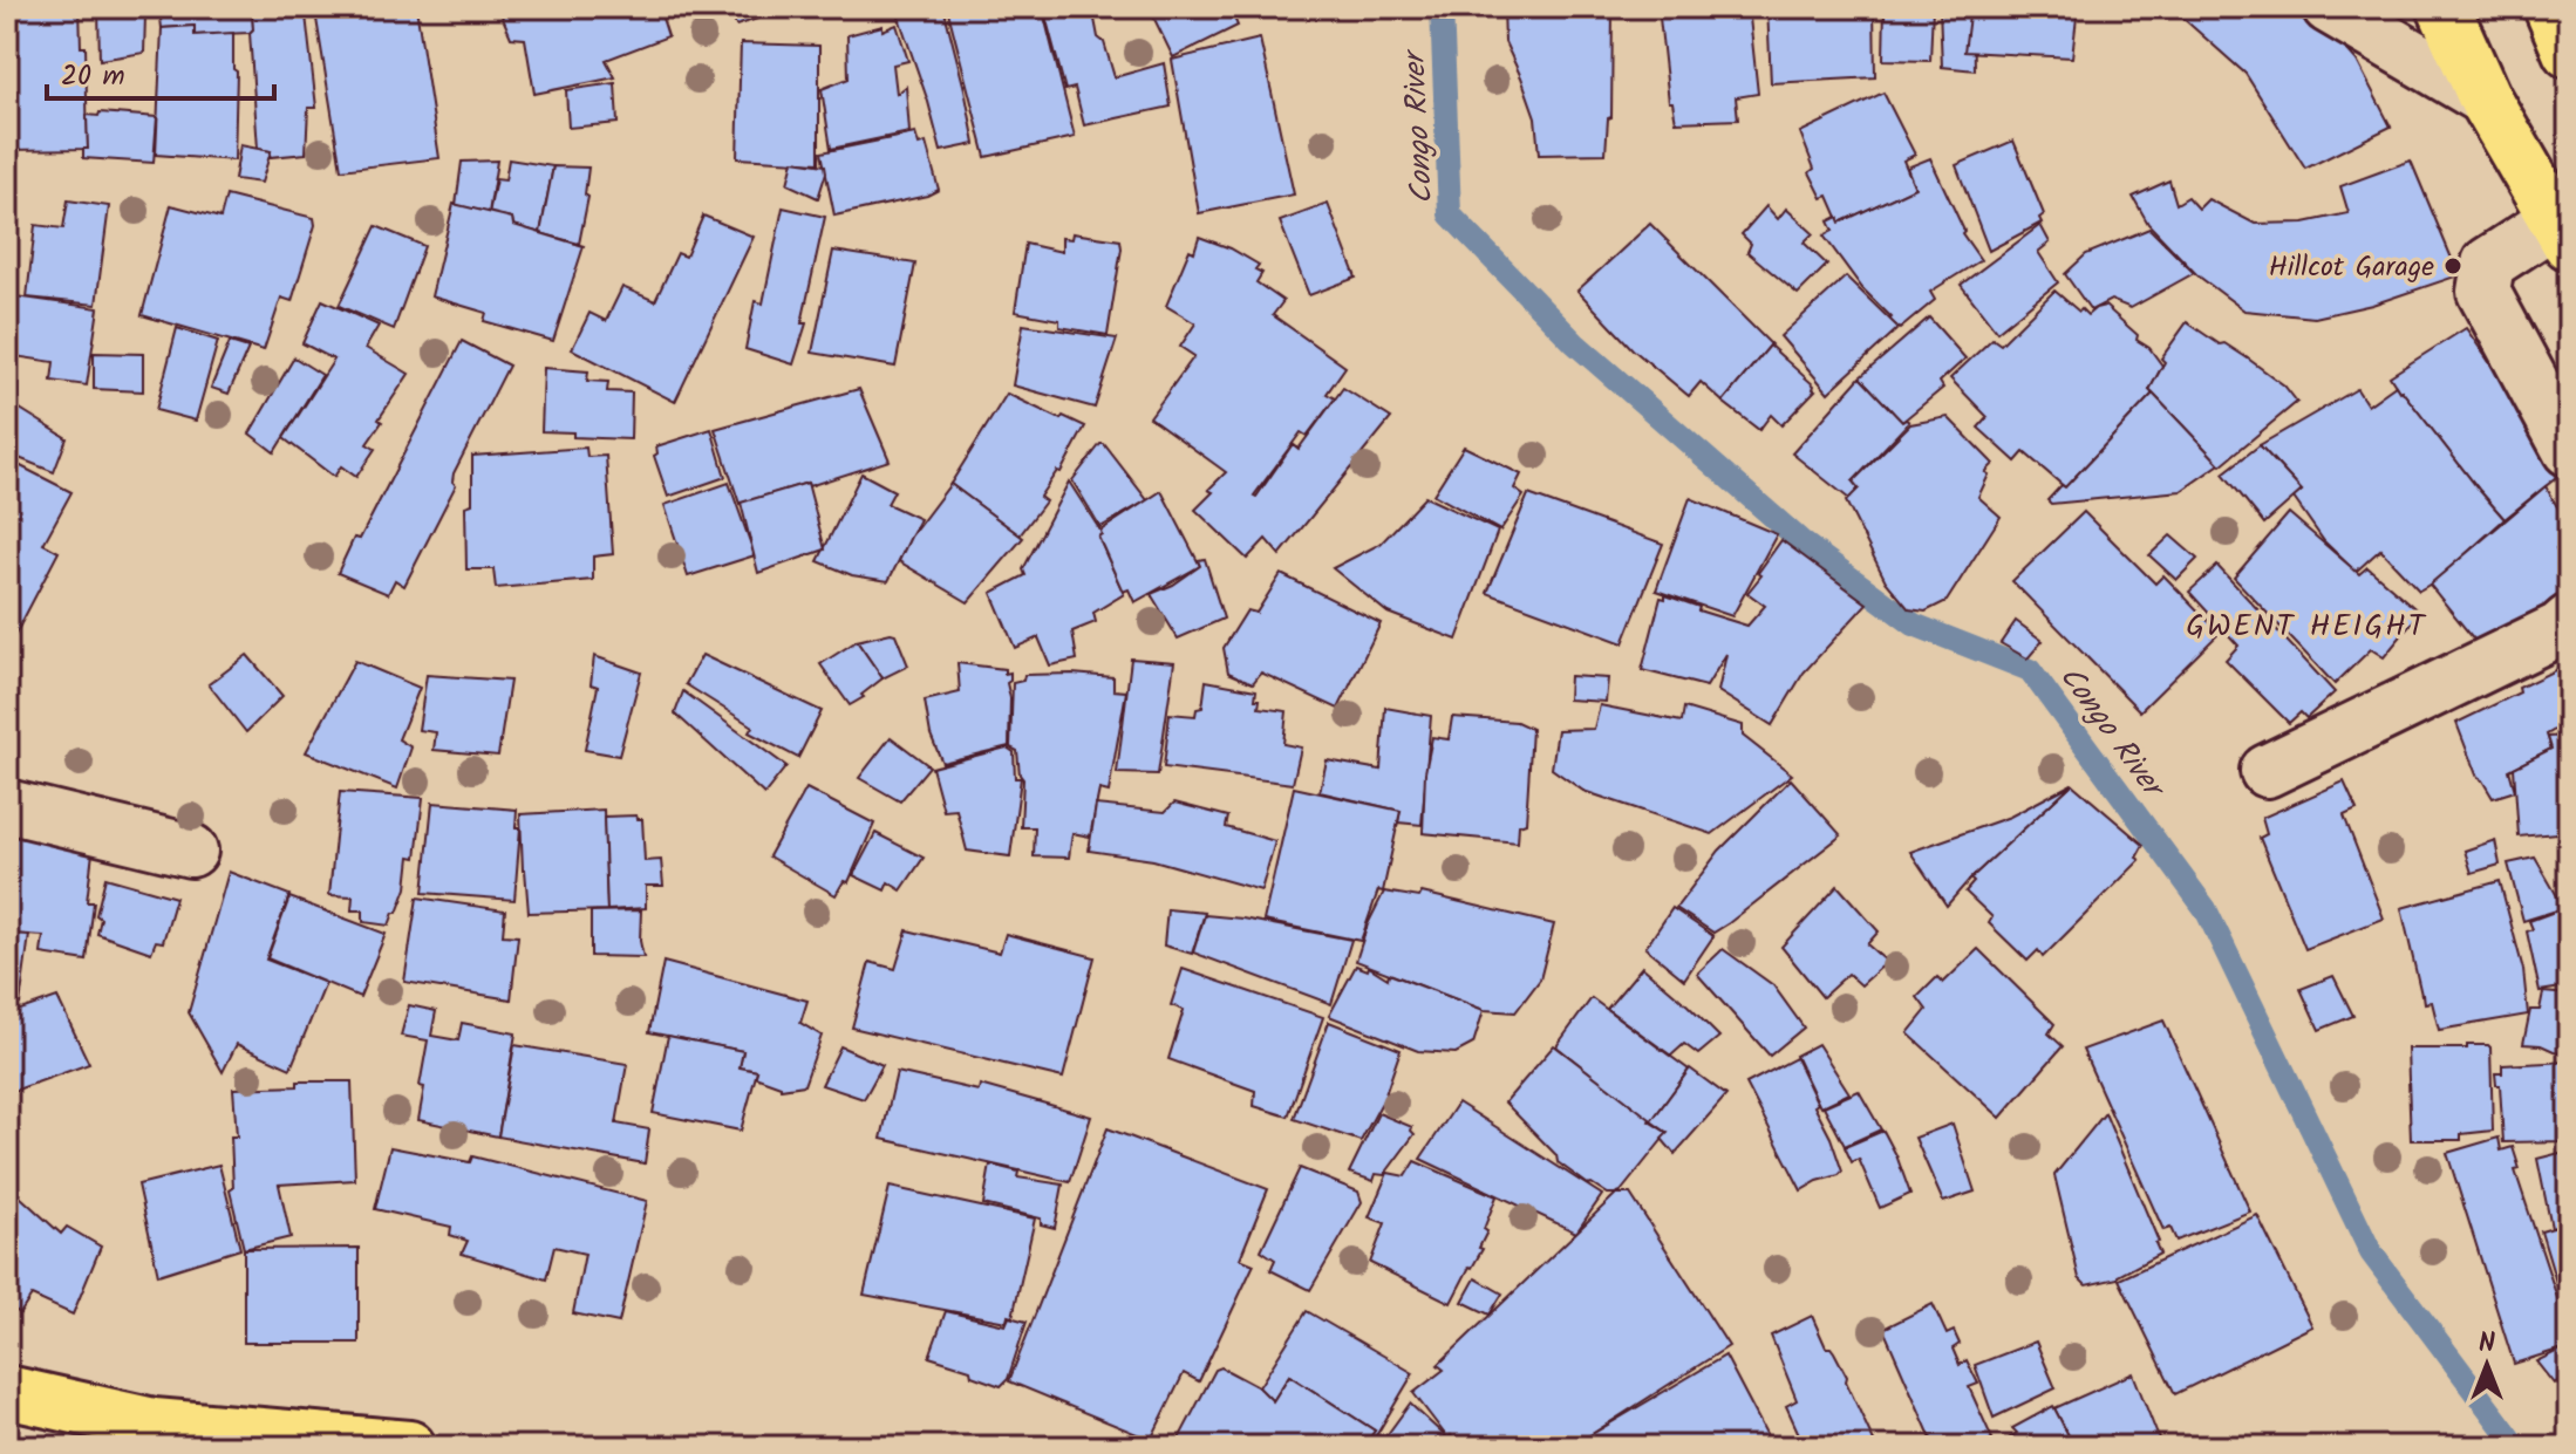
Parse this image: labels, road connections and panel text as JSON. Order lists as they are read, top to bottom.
{
  "districts": ["GWENT HEIGHT"],
  "water": ["Congo River"],
  "places": ["Hillcot Garage"],
  "scale_bar": "20 m",
  "north": "top"
}
